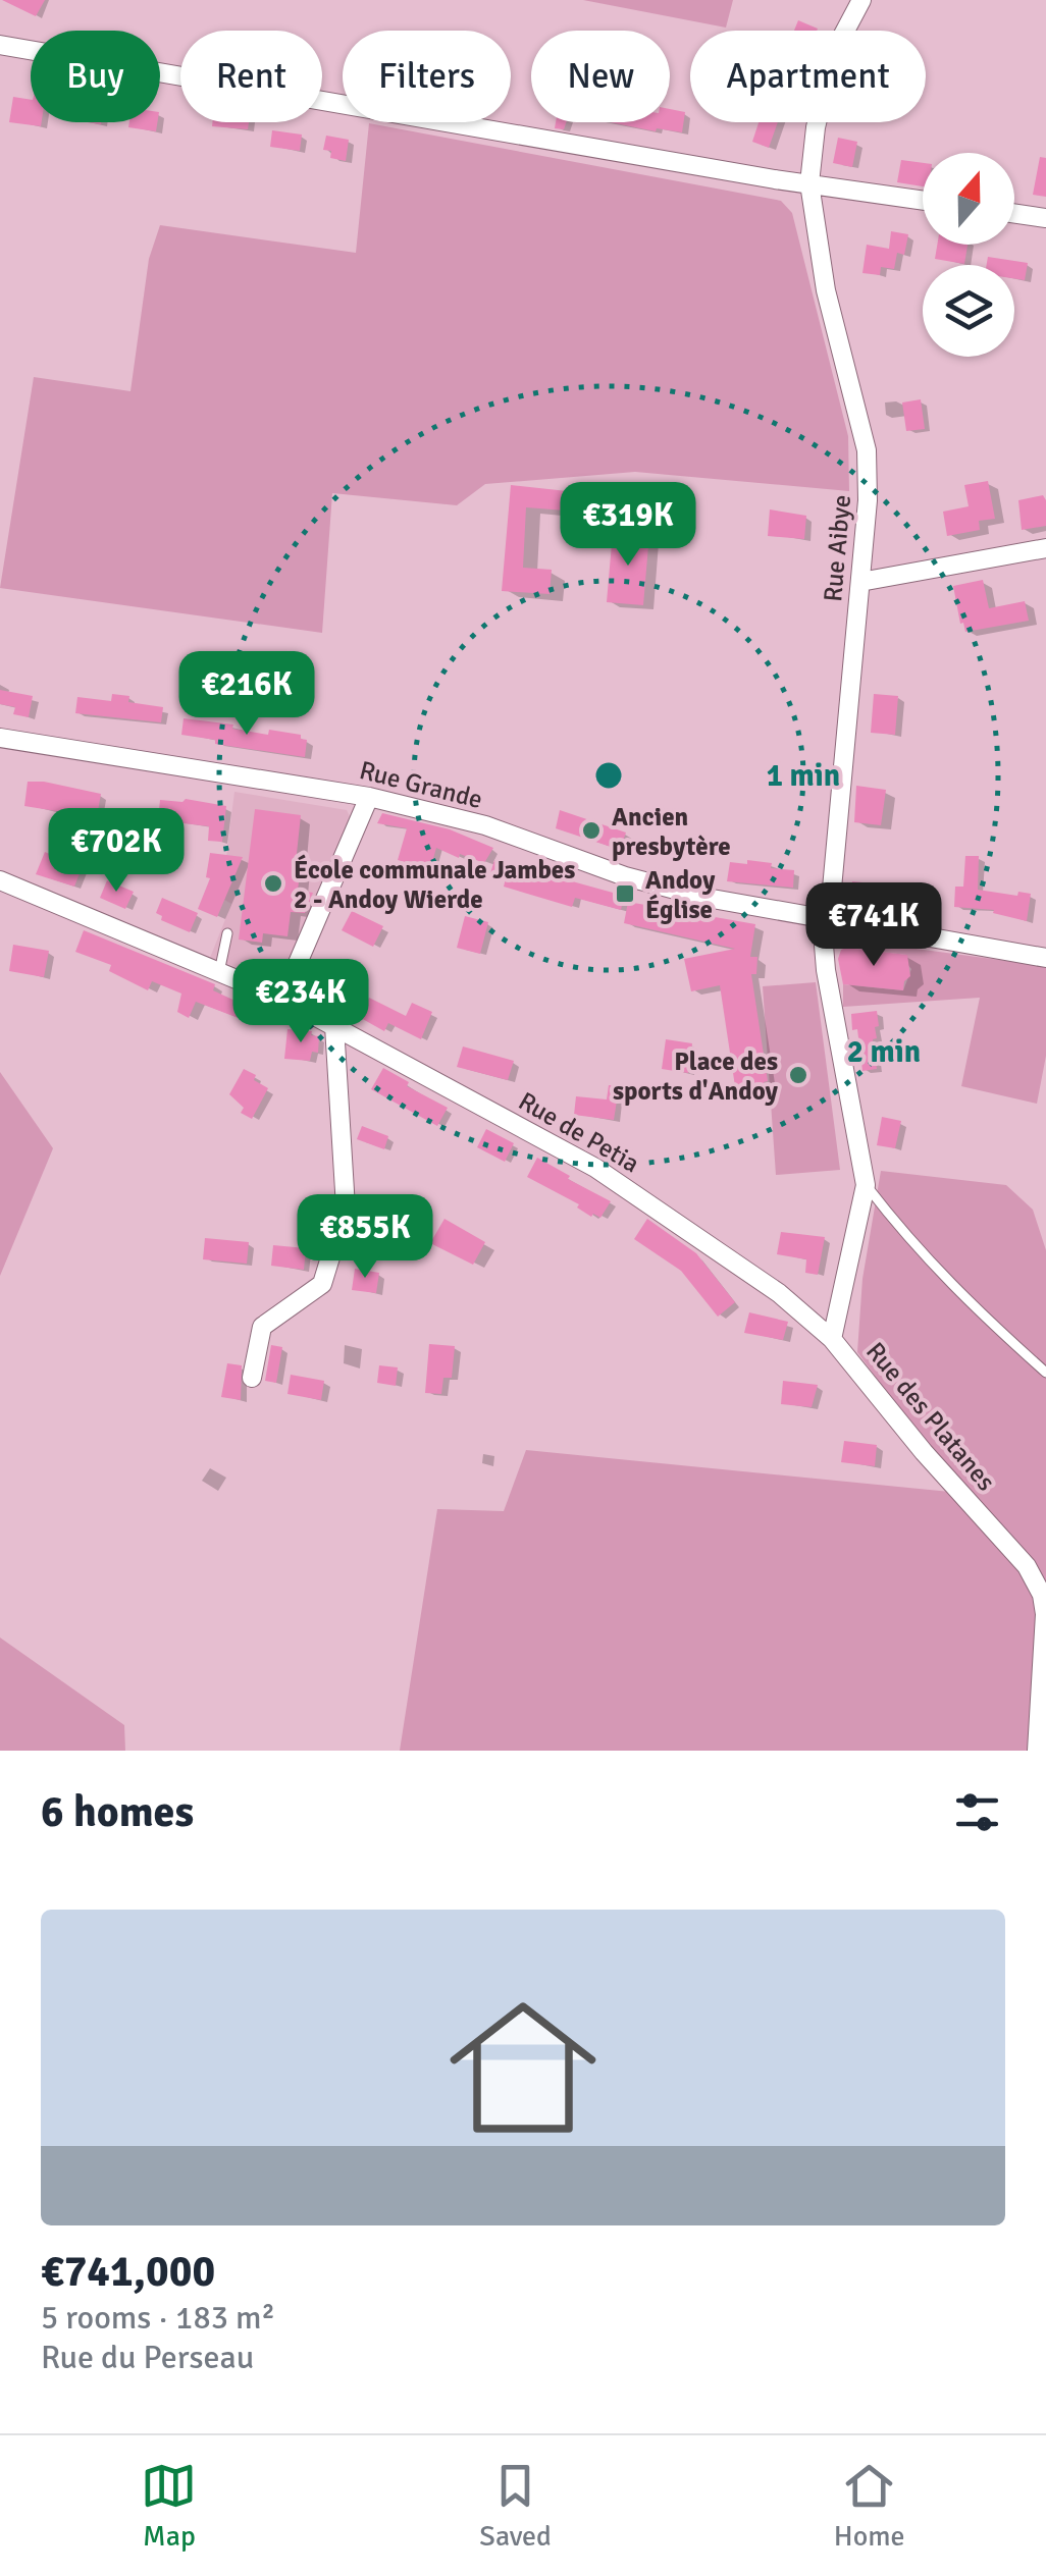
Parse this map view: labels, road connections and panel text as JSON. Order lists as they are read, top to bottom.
{
  "streets": {
    "street": [
      "Rue Aibye",
      "Rue Grande",
      "Rue de Petia",
      "Rue des Platanes"
    ]
  },
  "crossings": [
    ["Rue Aibye", "Rue Grande"],
    ["Rue Aibye", "Rue des Platanes"],
    ["Rue Grande", "Rue des Platanes"],
    ["Rue de Petia", "Rue des Platanes"]
  ],
  "places": {
    "other": ["Ancien presbytère", "École communale Jambes 2 - Andoy Wierde", "Place des sports d'Andoy"],
    "transit": ["Andoy Église"]
  },
  "north": "top",
  "page": {
    "chip": [
      "Buy",
      "Rent",
      "Filters",
      "New",
      "Apartment"
    ],
    "price": [
      "€319K",
      "€216K",
      "€702K",
      "€741K",
      "€234K",
      "€855K"
    ],
    "heading": "6 homes",
    "list": [
      {
        "name": "€741,000",
        "note": "5 rooms · 183 m² · Rue du Perseau"
      }
    ],
    "tabs": ["Map", "Saved", "Home"]
  },
  "rings": ["1 min", "2 min"]
}
